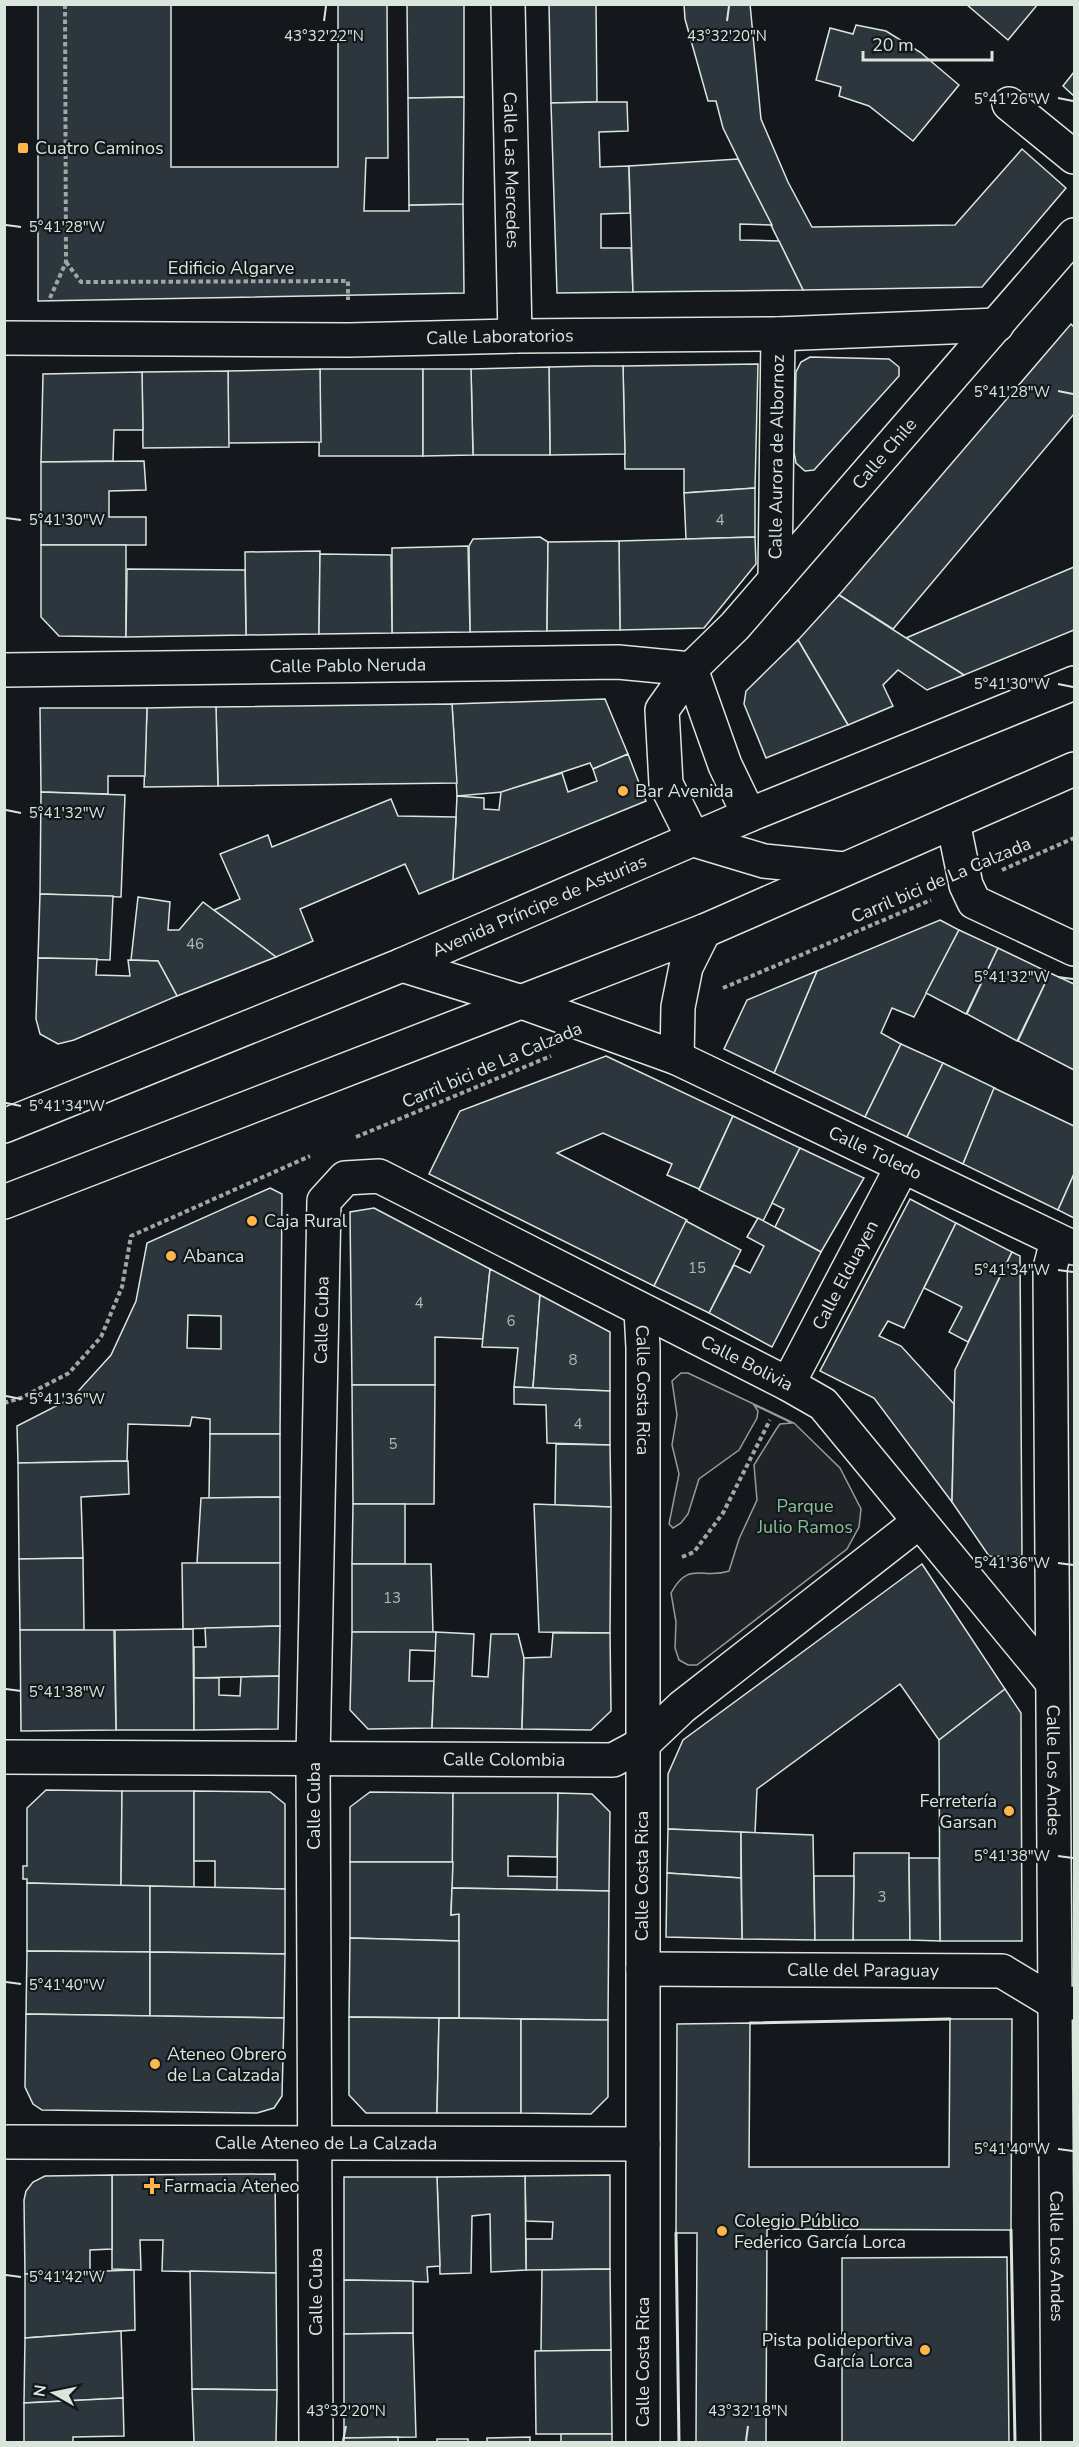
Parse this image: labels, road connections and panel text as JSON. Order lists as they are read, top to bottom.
{
  "streets": {
    "main road": [
      "Calle Las Mercedes",
      "Calle Laboratorios",
      "Calle Chile",
      "Calle Aurora de Albornoz",
      "Calle Pablo Neruda",
      "Avenida Príncipe de Asturias",
      "Calle Toledo",
      "Calle Elduayen",
      "Calle Cuba",
      "Calle Bolivia",
      "Calle Costa Rica",
      "Calle Colombia",
      "Calle Los Andes",
      "Calle del Paraguay",
      "Calle Ateneo de La Calzada"
    ],
    "path": ["Edificio Algarve", "Carril bici de La Calzada"]
  },
  "crossings": [
    ["Calle Las Mercedes", "Calle Laboratorios"],
    ["Edificio Algarve", "Calle Laboratorios"],
    ["Calle Laboratorios", "Calle Chile"],
    ["Calle Laboratorios", "Calle Aurora de Albornoz"],
    ["Calle Chile", "Calle Aurora de Albornoz"],
    ["Calle Chile", "Calle Pablo Neruda"],
    ["Calle Chile", "Avenida Príncipe de Asturias"],
    ["Carril bici de La Calzada", "Calle Toledo"],
    ["Avenida Príncipe de Asturias", "Calle Toledo"],
    ["Calle Toledo", "Calle Elduayen"],
    ["Calle Toledo", "Calle Los Andes"],
    ["Calle Elduayen", "Calle Bolivia"],
    ["Calle Cuba", "Calle Bolivia"],
    ["Calle Cuba", "Calle Colombia"],
    ["Calle Cuba", "Calle Ateneo de La Calzada"],
    ["Calle Bolivia", "Calle Costa Rica"],
    ["Calle Bolivia", "Calle Colombia"],
    ["Calle Bolivia", "Calle Los Andes"],
    ["Calle Costa Rica", "Calle Colombia"],
    ["Calle Costa Rica", "Calle del Paraguay"],
    ["Calle Costa Rica", "Calle Ateneo de La Calzada"],
    ["Calle Los Andes", "Calle del Paraguay"]
  ],
  "parks": ["Parque Julio Ramos"],
  "places": {
    "transit": ["Cuatro Caminos"],
    "other": [
      "Bar Avenida",
      "Caja Rural",
      "Abanca",
      "Ferretería Garsan",
      "Ateneo Obrero de La Calzada",
      "Colegio Público Federico García Lorca",
      "Pista polideportiva García Lorca"
    ],
    "health": ["Farmacia Ateneo"]
  },
  "house_numbers": [
    "4",
    "46",
    "15",
    "4",
    "6",
    "8",
    "4",
    "5",
    "13",
    "3"
  ],
  "scale_bar": "20 m",
  "north": "left",
  "coordinates": [
    "43°32'22\"N",
    "43°32'20\"N",
    "5°41'26\"W",
    "5°41'28\"W",
    "5°41'30\"W",
    "5°41'32\"W",
    "5°41'34\"W",
    "5°41'36\"W",
    "5°41'38\"W",
    "5°41'40\"W",
    "5°41'42\"W",
    "43°32'18\"N"
  ]
}
